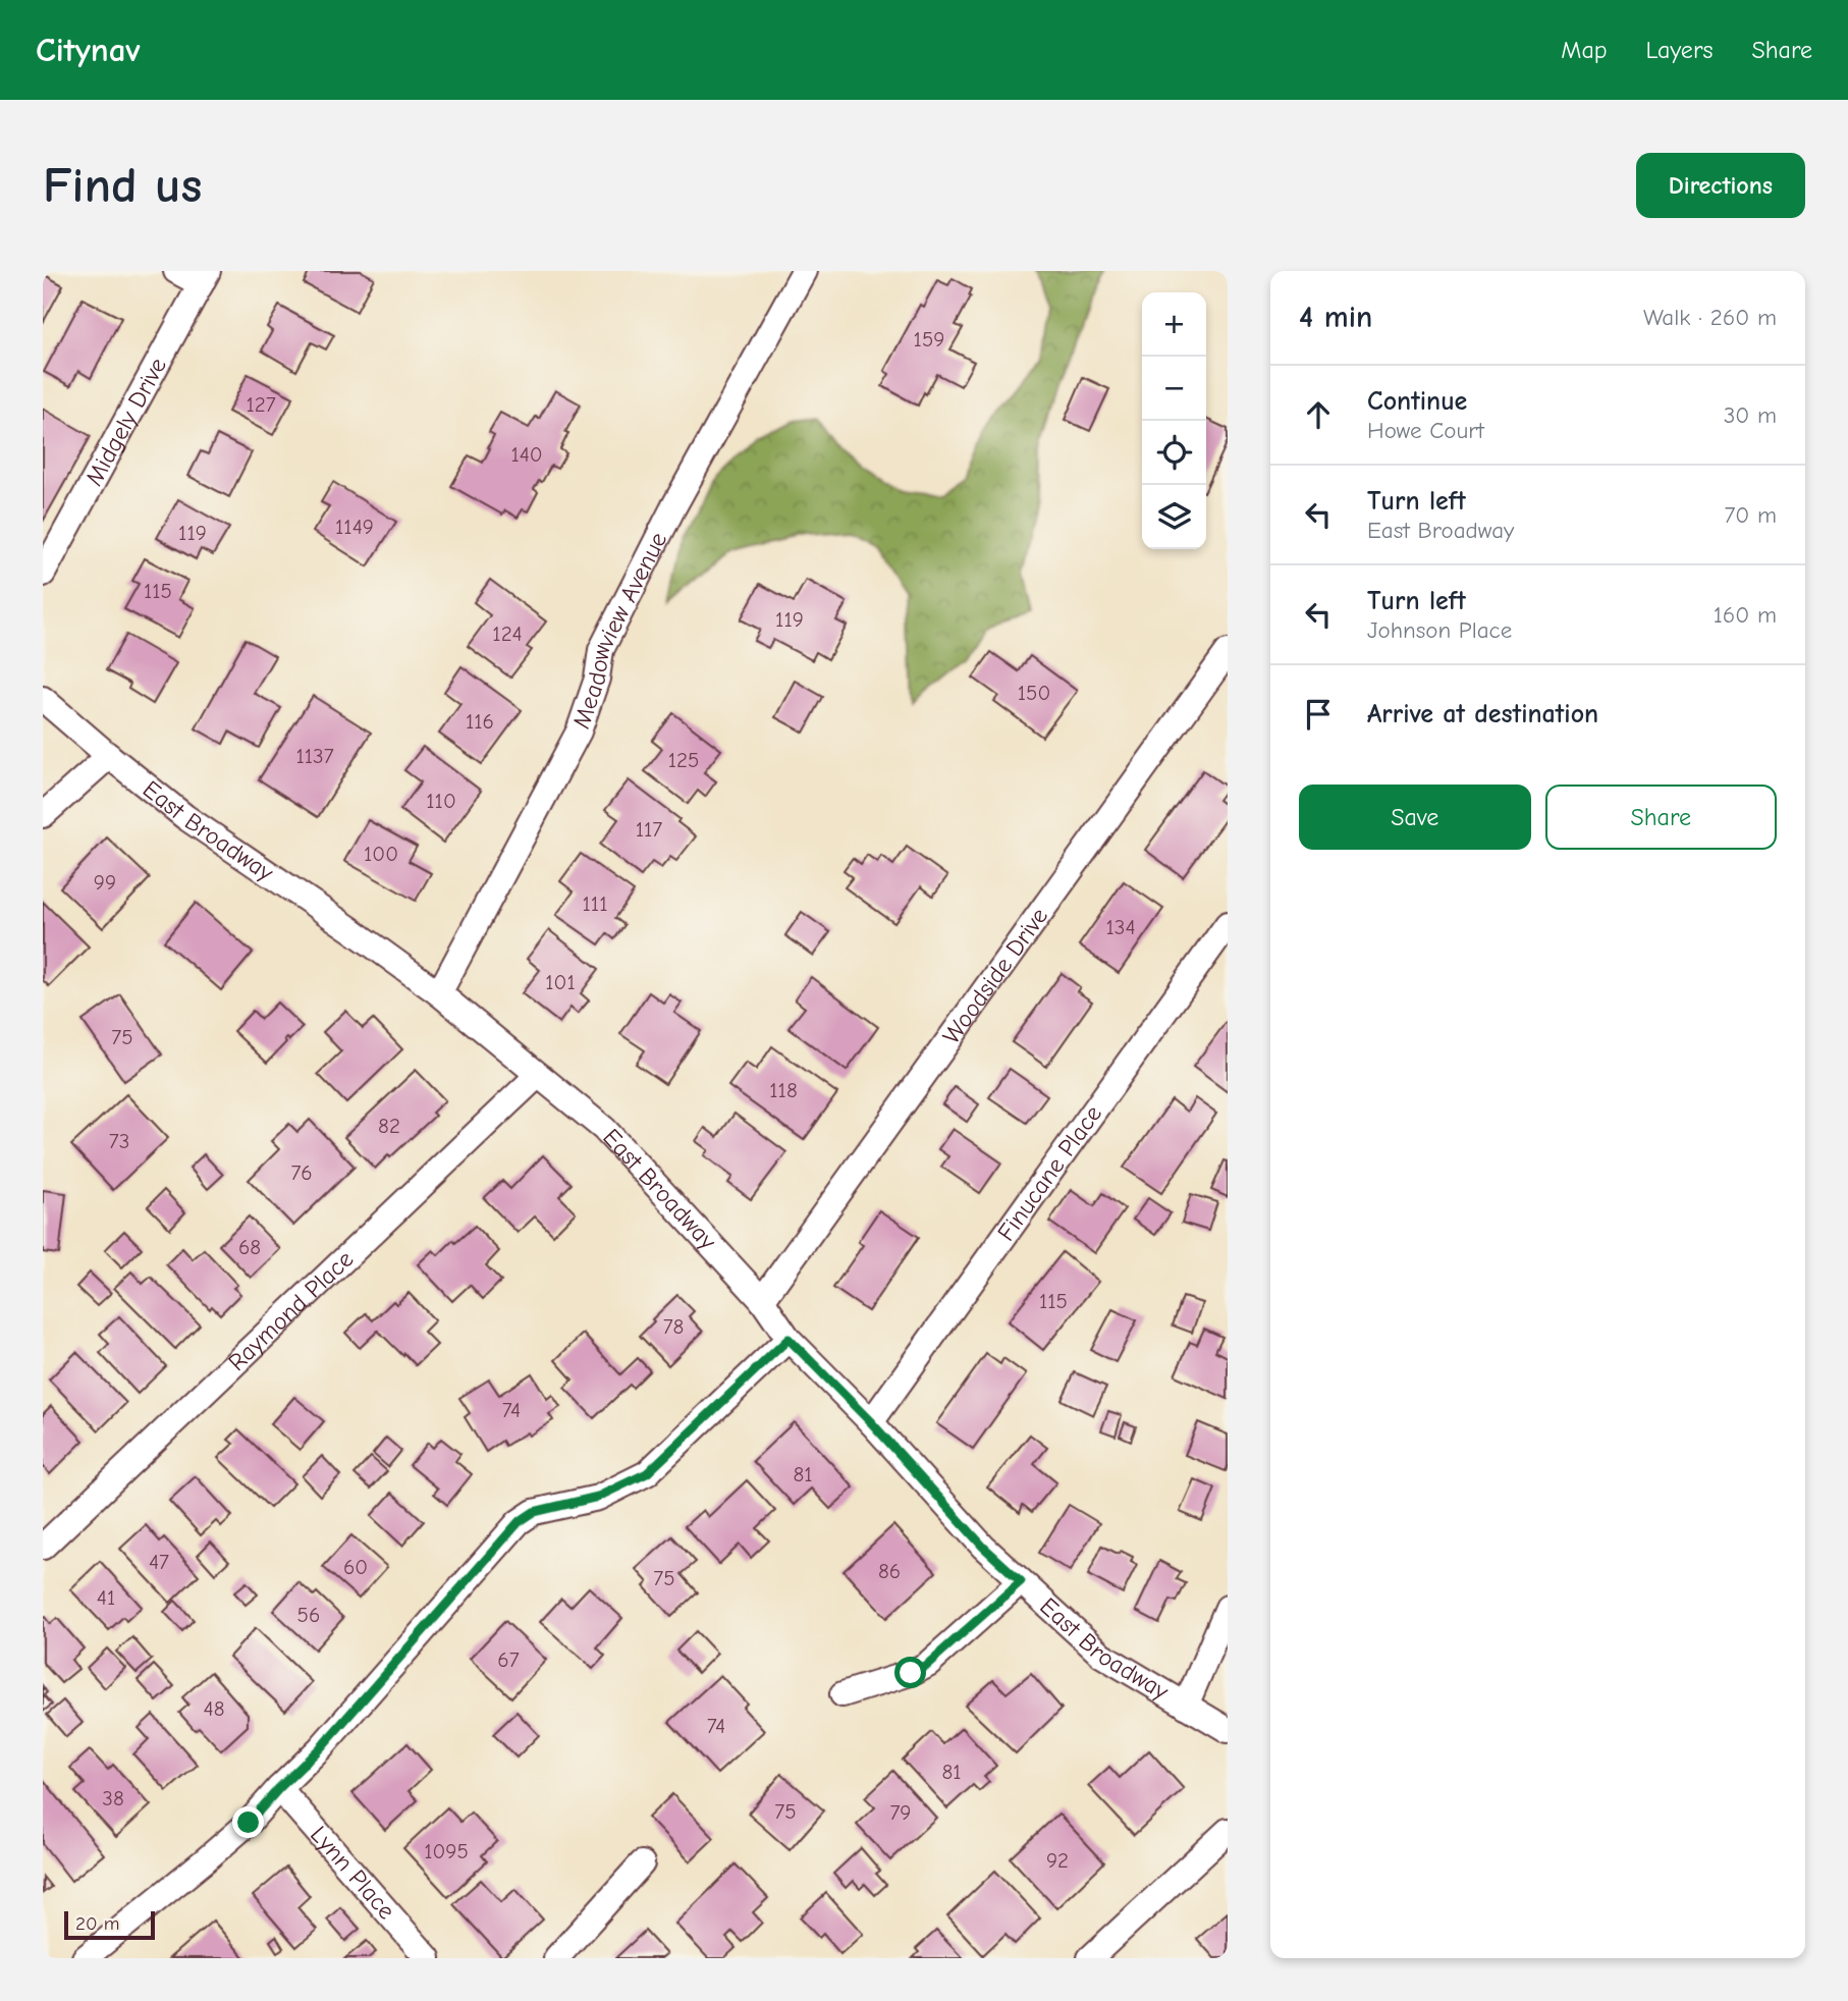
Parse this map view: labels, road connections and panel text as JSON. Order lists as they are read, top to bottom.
{
  "streets": {
    "street": [
      "Midgely Drive",
      "Meadowview Avenue",
      "East Broadway",
      "Woodside Drive",
      "Finucane Place",
      "Raymond Place",
      "Lynn Place"
    ]
  },
  "crossings": [
    ["Meadowview Avenue", "East Broadway"],
    ["East Broadway", "Woodside Drive"],
    ["East Broadway", "Finucane Place"],
    ["East Broadway", "Raymond Place"]
  ],
  "house_numbers": [
    "159",
    "127",
    "140",
    "1149",
    "119",
    "115",
    "119",
    "124",
    "150",
    "116",
    "1137",
    "125",
    "110",
    "117",
    "100",
    "99",
    "111",
    "134",
    "101",
    "75",
    "118",
    "82",
    "73",
    "76",
    "68",
    "115",
    "78",
    "74",
    "81",
    "47",
    "60",
    "86",
    "75",
    "41",
    "56",
    "67",
    "48",
    "74",
    "81",
    "38",
    "75",
    "79",
    "1095",
    "92"
  ],
  "scale_bar": "20 m",
  "page": {
    "header": "Citynav",
    "nav": ["Map", "Layers", "Share"],
    "buttons": [
      "Directions",
      ["Save", "Share"]
    ],
    "title": "Find us",
    "heading": ["4 min", "Walk · 260 m"],
    "map_buttons": ["+", "−"],
    "list": [
      ["Continue", "Howe Court", "30 m"],
      ["Turn left", "East Broadway", "70 m"],
      ["Turn left", "Johnson Place", "160 m"],
      "Arrive at destination"
    ],
    "scale": "20 m"
  }
}
